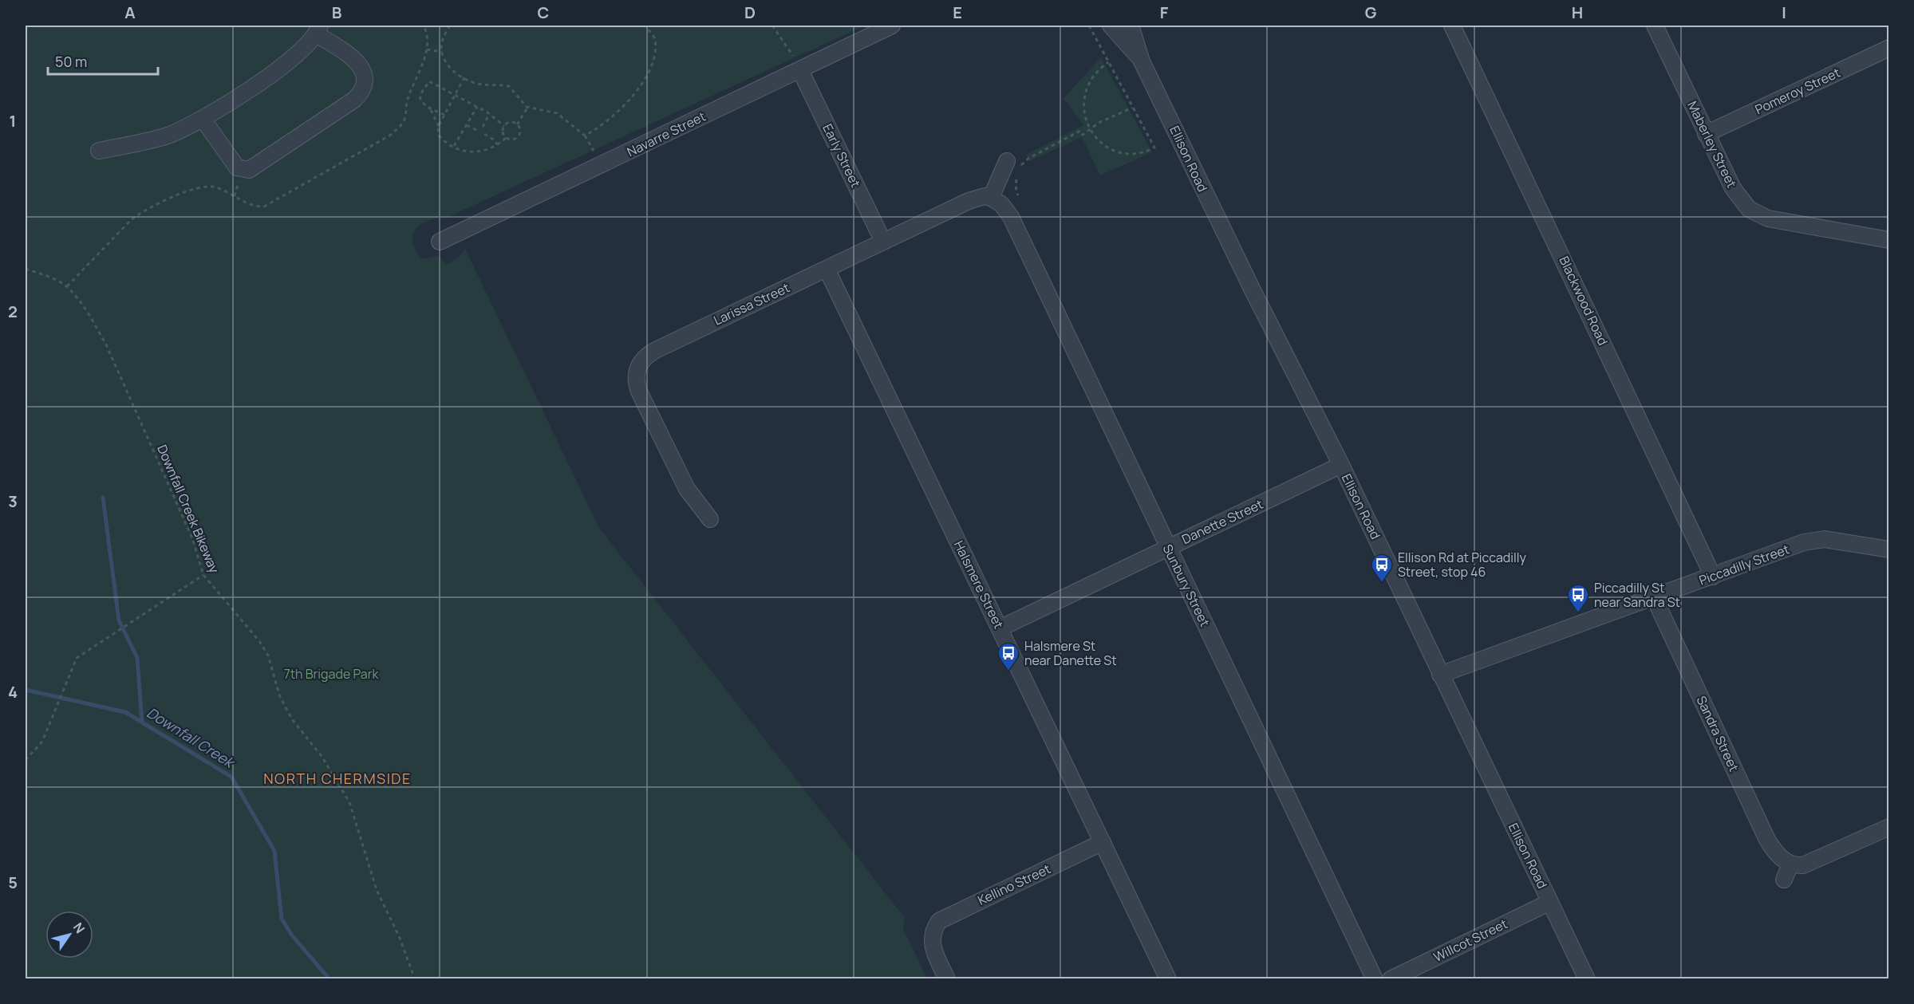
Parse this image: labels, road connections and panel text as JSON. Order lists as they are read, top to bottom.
{
  "streets": {
    "street": [
      "Pomeroy Street",
      "Navarre Street",
      "Maberley Street",
      "Early Street",
      "Ellison Road",
      "Blackwood Road",
      "Larissa Street",
      "Danette Street",
      "Piccadilly Street",
      "Halsmere Street",
      "Sunbury Street",
      "Sandra Street",
      "Kellino Street",
      "Willcot Street"
    ],
    "path": ["Downfall Creek Bikeway"]
  },
  "crossings": [
    ["Pomeroy Street", "Maberley Street"],
    ["Navarre Street", "Early Street"],
    ["Early Street", "Larissa Street"],
    ["Ellison Road", "Danette Street"],
    ["Ellison Road", "Piccadilly Street"],
    ["Ellison Road", "Willcot Street"],
    ["Blackwood Road", "Piccadilly Street"],
    ["Larissa Street", "Halsmere Street"],
    ["Larissa Street", "Sunbury Street"],
    ["Danette Street", "Halsmere Street"],
    ["Danette Street", "Sunbury Street"],
    ["Piccadilly Street", "Sandra Street"],
    ["Halsmere Street", "Kellino Street"]
  ],
  "districts": ["NORTH CHERMSIDE"],
  "water": ["Downfall Creek"],
  "parks": ["7th Brigade Park"],
  "places": {
    "bus stop": ["Ellison Rd at Piccadilly Street, stop 46", "Piccadilly St near Sandra St", "Halsmere St near Danette St"]
  },
  "scale_bar": "50 m",
  "north": "top right",
  "grid": {
    "columns": [
      "A",
      "B",
      "C",
      "D",
      "E",
      "F",
      "G",
      "H",
      "I"
    ],
    "rows": [
      "1",
      "2",
      "3",
      "4",
      "5"
    ]
  }
}
